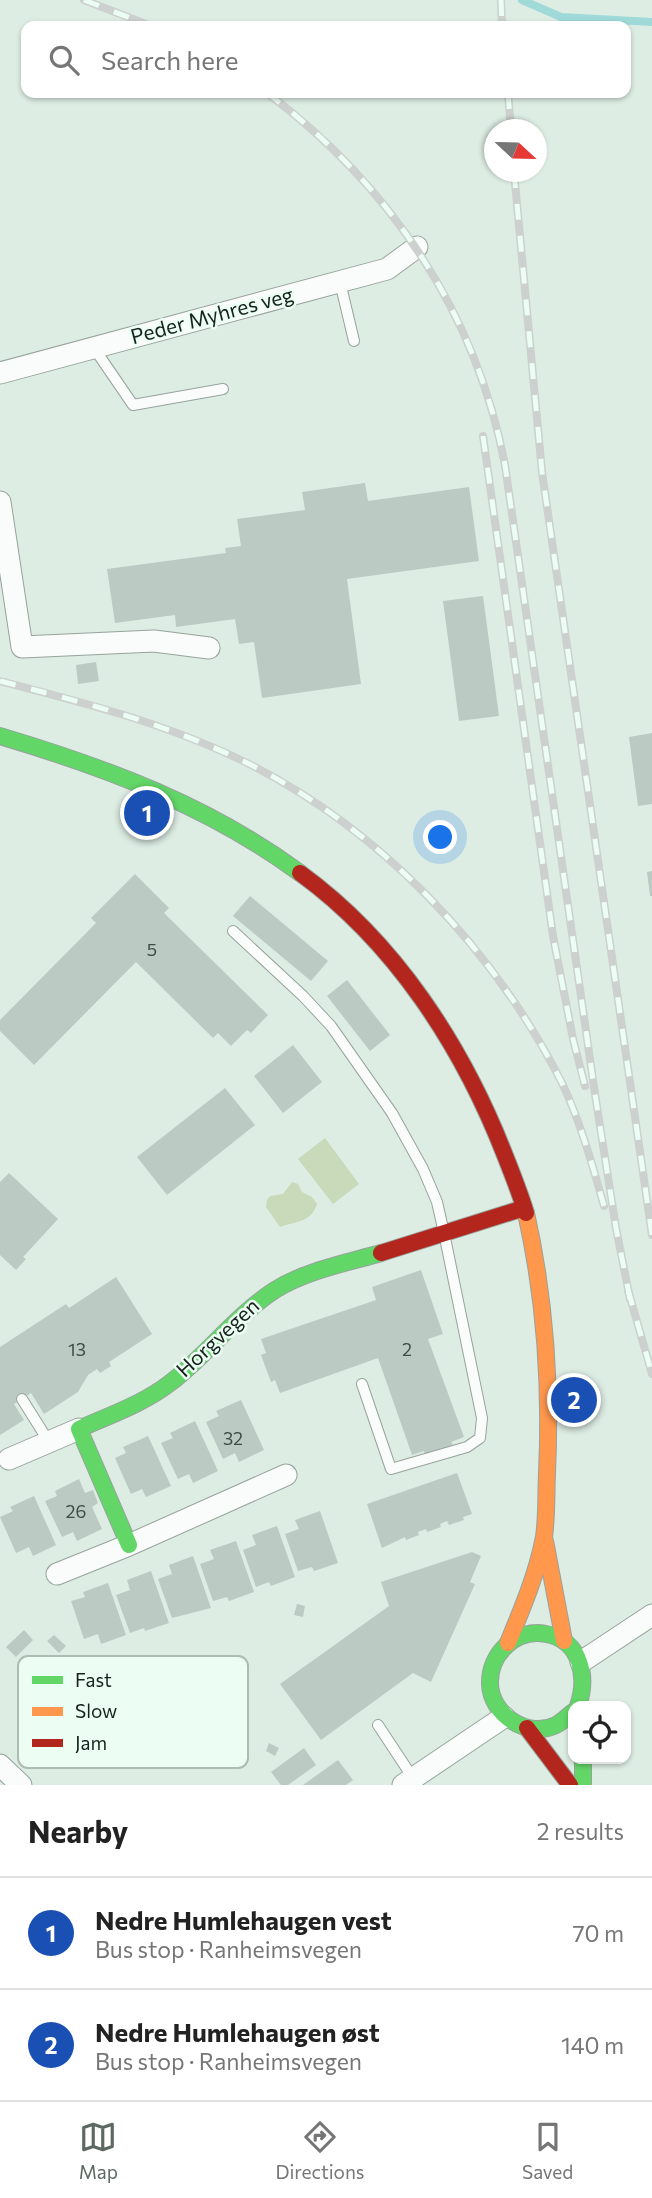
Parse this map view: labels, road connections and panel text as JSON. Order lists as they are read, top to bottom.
{
  "streets": {
    "street": ["Peder Myhres veg", "Horgvegen"]
  },
  "house_numbers": [
    "5",
    "13",
    "2",
    "32",
    "26"
  ],
  "legend": ["Fast", "Slow", "Jam"],
  "north": "right",
  "page": {
    "search": "Search here",
    "pins": ["1", "2"],
    "heading": ["Nearby", "2 results"],
    "list": [
      {
        "mark": "1",
        "name": "Nedre Humlehaugen vest",
        "note": "Bus stop · Ranheimsvegen",
        "value": "70 m"
      },
      {
        "mark": "2",
        "name": "Nedre Humlehaugen øst",
        "note": "Bus stop · Ranheimsvegen",
        "value": "140 m"
      }
    ],
    "nav": ["Map", "Directions", "Saved"]
  }
}
